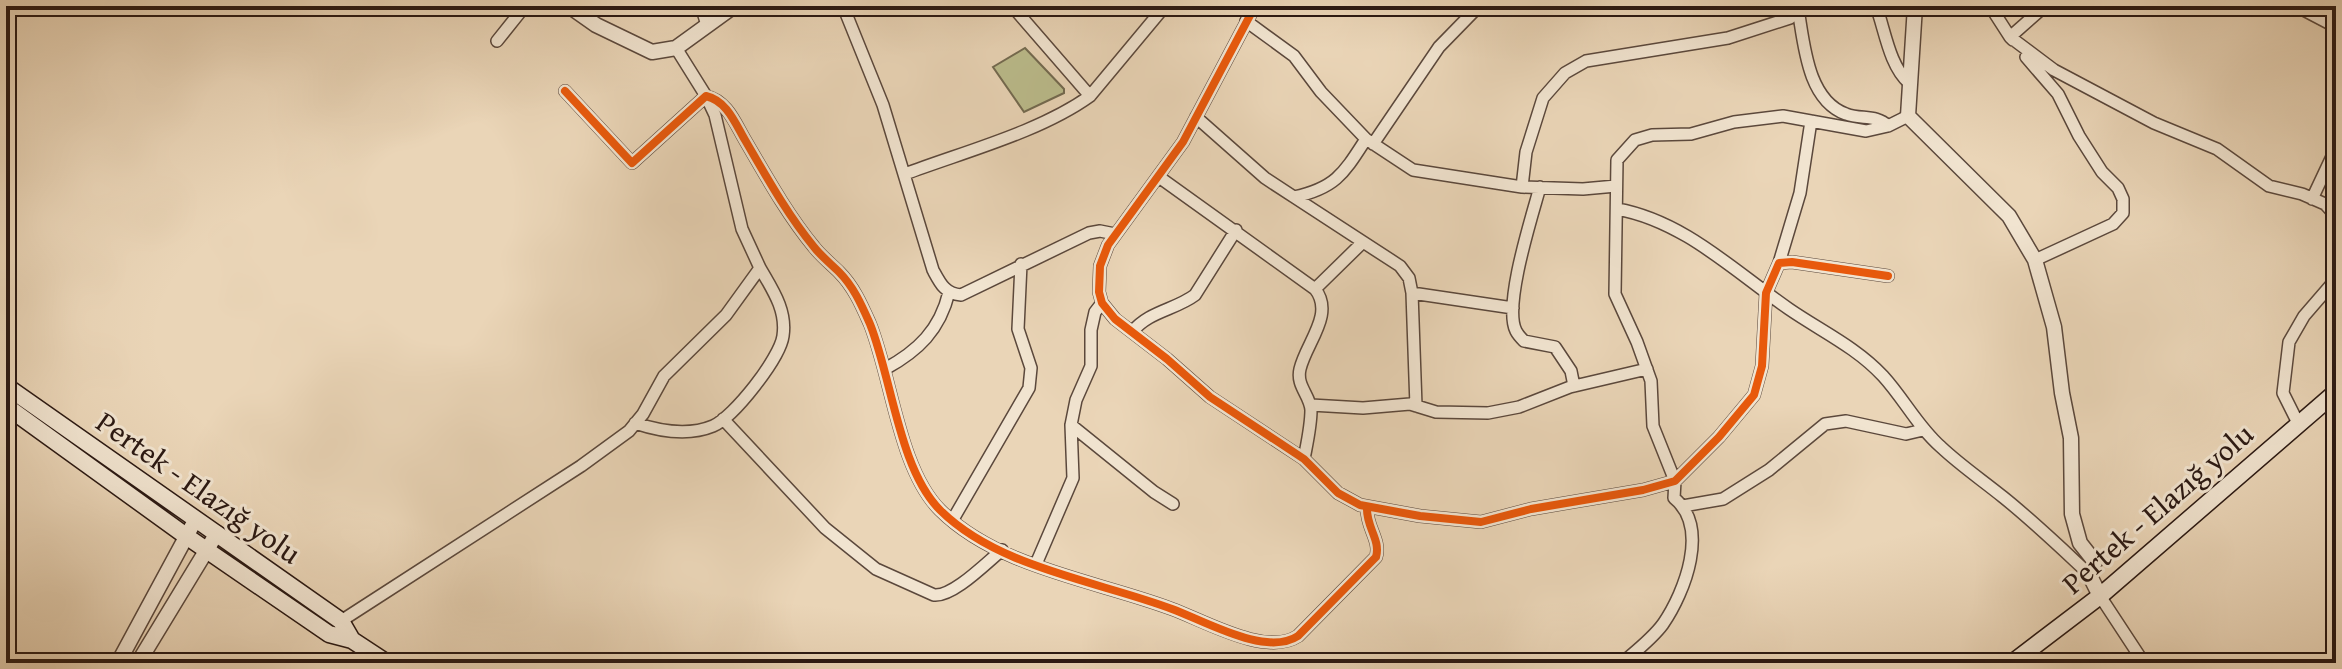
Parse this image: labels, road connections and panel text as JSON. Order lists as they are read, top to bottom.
{
  "streets": {
    "main road": ["Pertek - Elazığ yolu"]
  }
}
